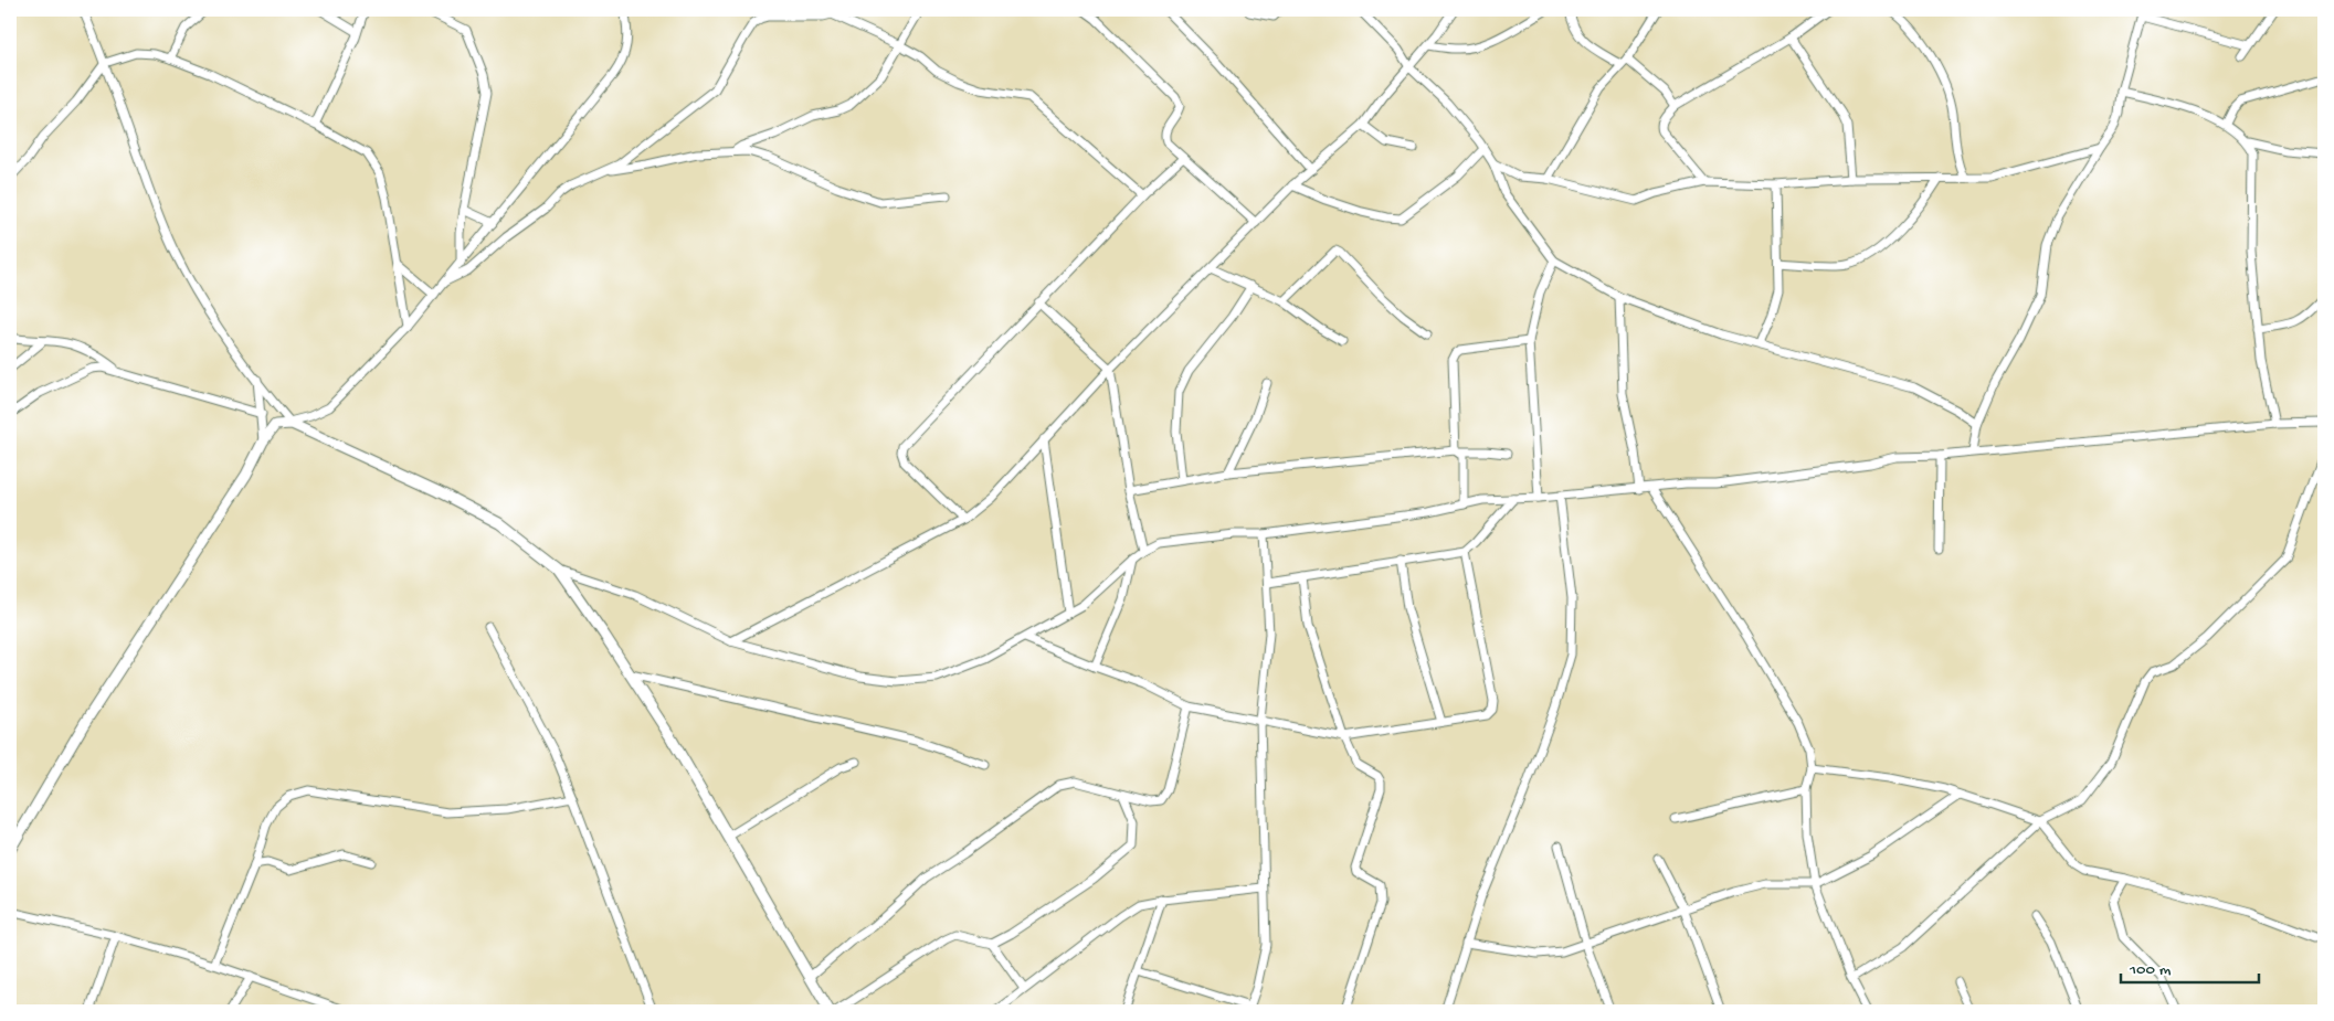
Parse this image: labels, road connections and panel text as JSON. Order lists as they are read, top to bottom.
{
  "scale_bar": "100 m"
}
